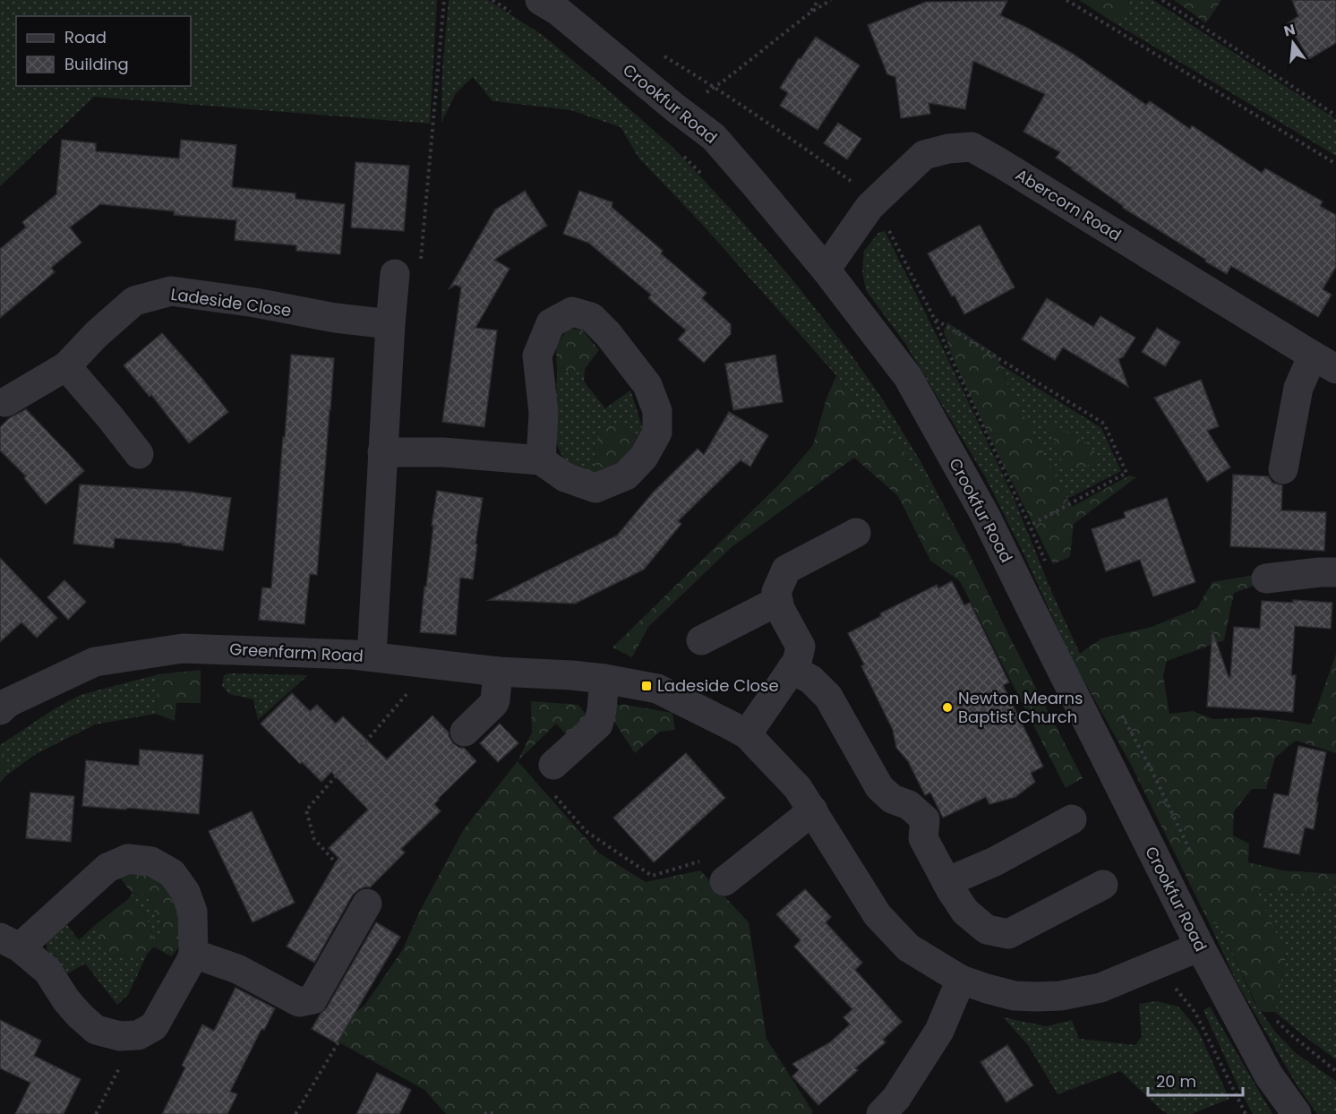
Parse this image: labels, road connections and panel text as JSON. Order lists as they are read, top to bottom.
{
  "streets": {
    "street": [
      "Crookfur Road",
      "Abercorn Road",
      "Ladeside Close",
      "Greenfarm Road"
    ]
  },
  "crossings": [
    ["Crookfur Road", "Abercorn Road"],
    ["Crookfur Road", "Greenfarm Road"]
  ],
  "places": {
    "transit": ["Ladeside Close"],
    "other": ["Newton Mearns Baptist Church"]
  },
  "legend": ["Road", "Building"],
  "scale_bar": "20 m",
  "north": "top"
}
